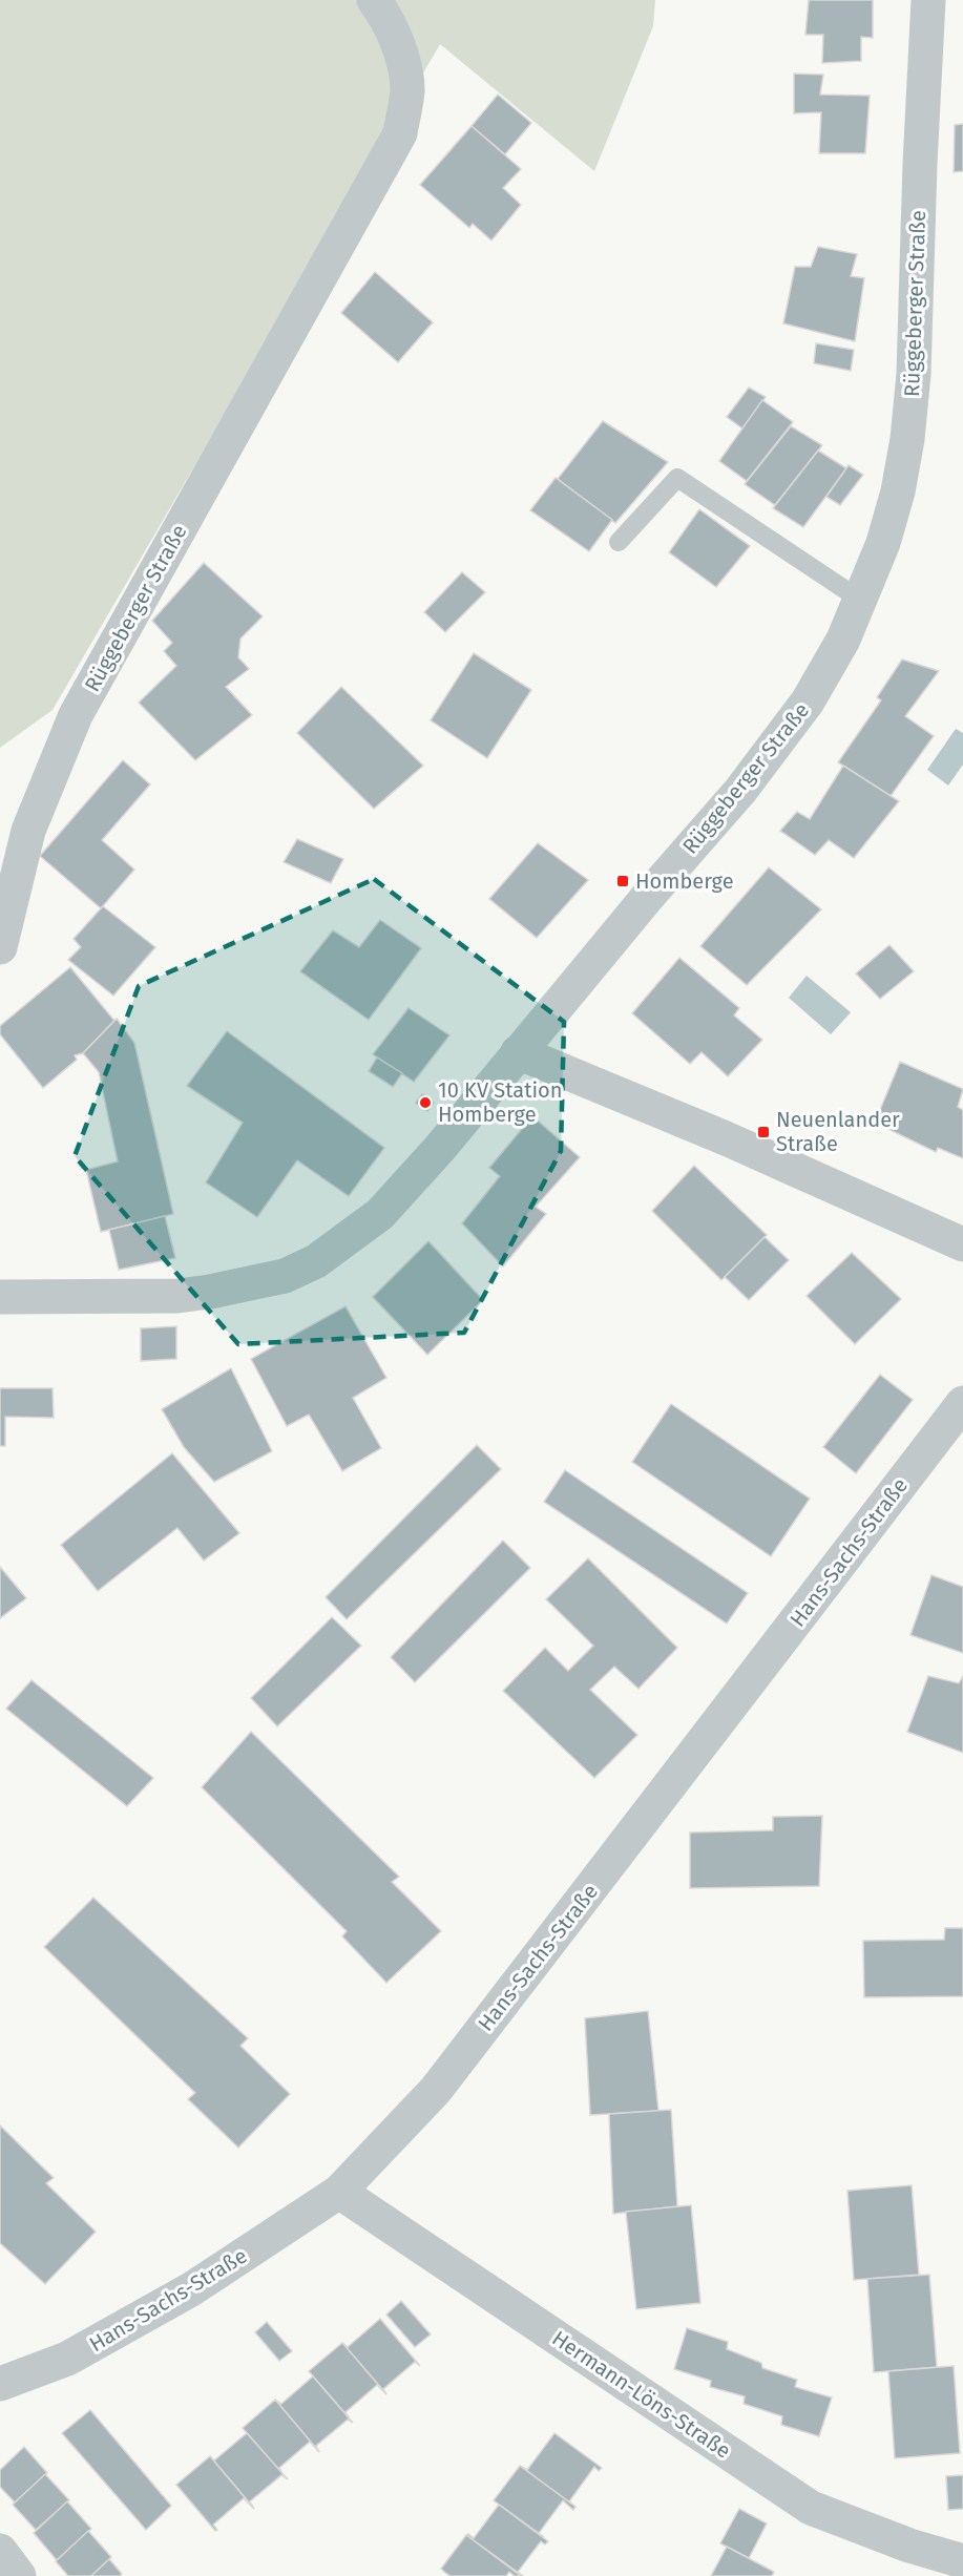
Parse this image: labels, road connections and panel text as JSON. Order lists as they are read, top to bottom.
{
  "streets": {
    "street": ["Rüggeberger Straße", "Hans-Sachs-Straße", "Hermann-Löns-Straße"]
  },
  "crossings": [
    ["Hans-Sachs-Straße", "Hermann-Löns-Straße"]
  ],
  "places": {
    "transit": ["Homberge", "Neuenlander Straße"],
    "other": ["10 KV Station Homberge"]
  }
}
